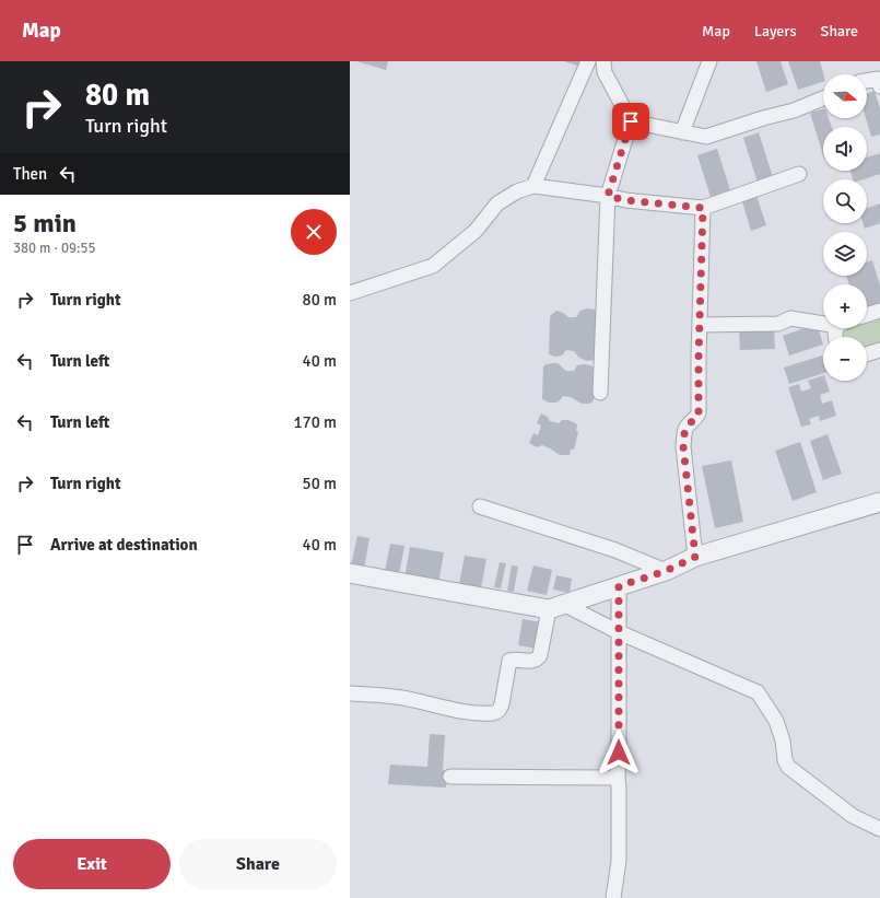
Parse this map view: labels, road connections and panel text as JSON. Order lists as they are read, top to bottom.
{
  "north": "right",
  "page": {
    "header": "Map",
    "nav": ["Map", "Layers", "Share"],
    "turn": ["80 m", "Turn right"],
    "map_buttons": ["+", "−"],
    "then": "Then",
    "heading": ["5 min", "380 m · 09:55"],
    "list": [
      {
        "name": "Turn right",
        "value": "80 m"
      },
      {
        "name": "Turn left",
        "value": "40 m"
      },
      {
        "name": "Turn left",
        "value": "170 m"
      },
      {
        "name": "Turn right",
        "value": "50 m"
      },
      {
        "name": "Arrive at destination",
        "value": "40 m"
      }
    ],
    "buttons": ["Exit", "Share"]
  }
}
